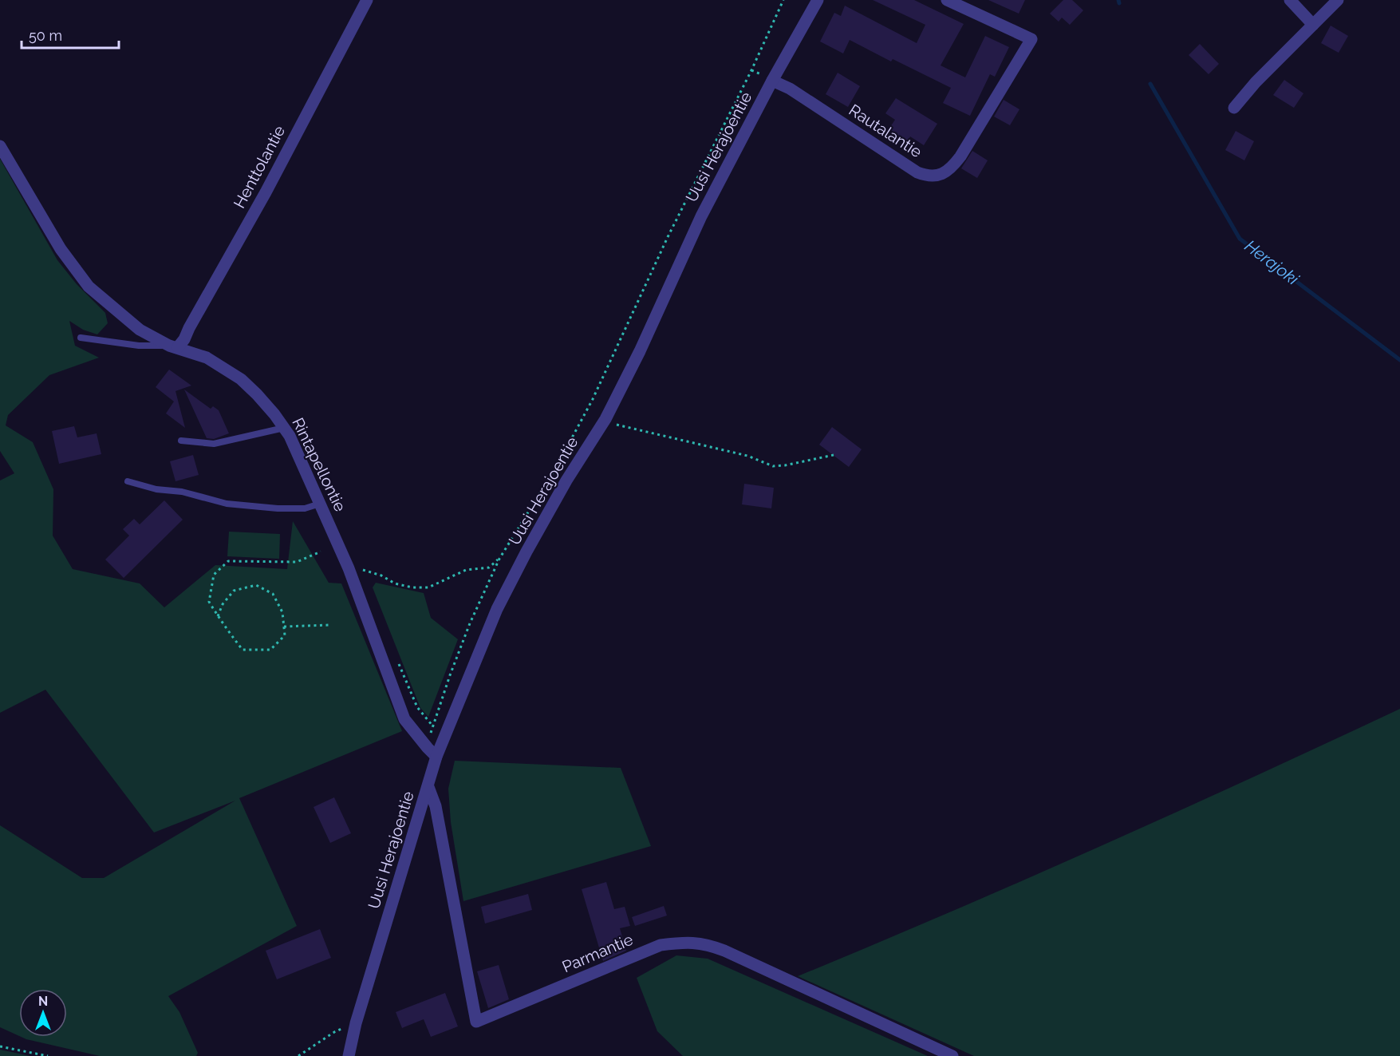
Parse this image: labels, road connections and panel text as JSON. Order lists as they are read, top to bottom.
{
  "streets": {
    "street": [
      "Rautalantie",
      "Uusi Herajoentie",
      "Henttolantie",
      "Rintapellontie",
      "Parmantie"
    ]
  },
  "crossings": [
    ["Rautalantie", "Uusi Herajoentie"],
    ["Uusi Herajoentie", "Rintapellontie"],
    ["Uusi Herajoentie", "Parmantie"],
    ["Henttolantie", "Rintapellontie"]
  ],
  "water": ["Herajoki"],
  "scale_bar": "50 m",
  "north": "top"
}
